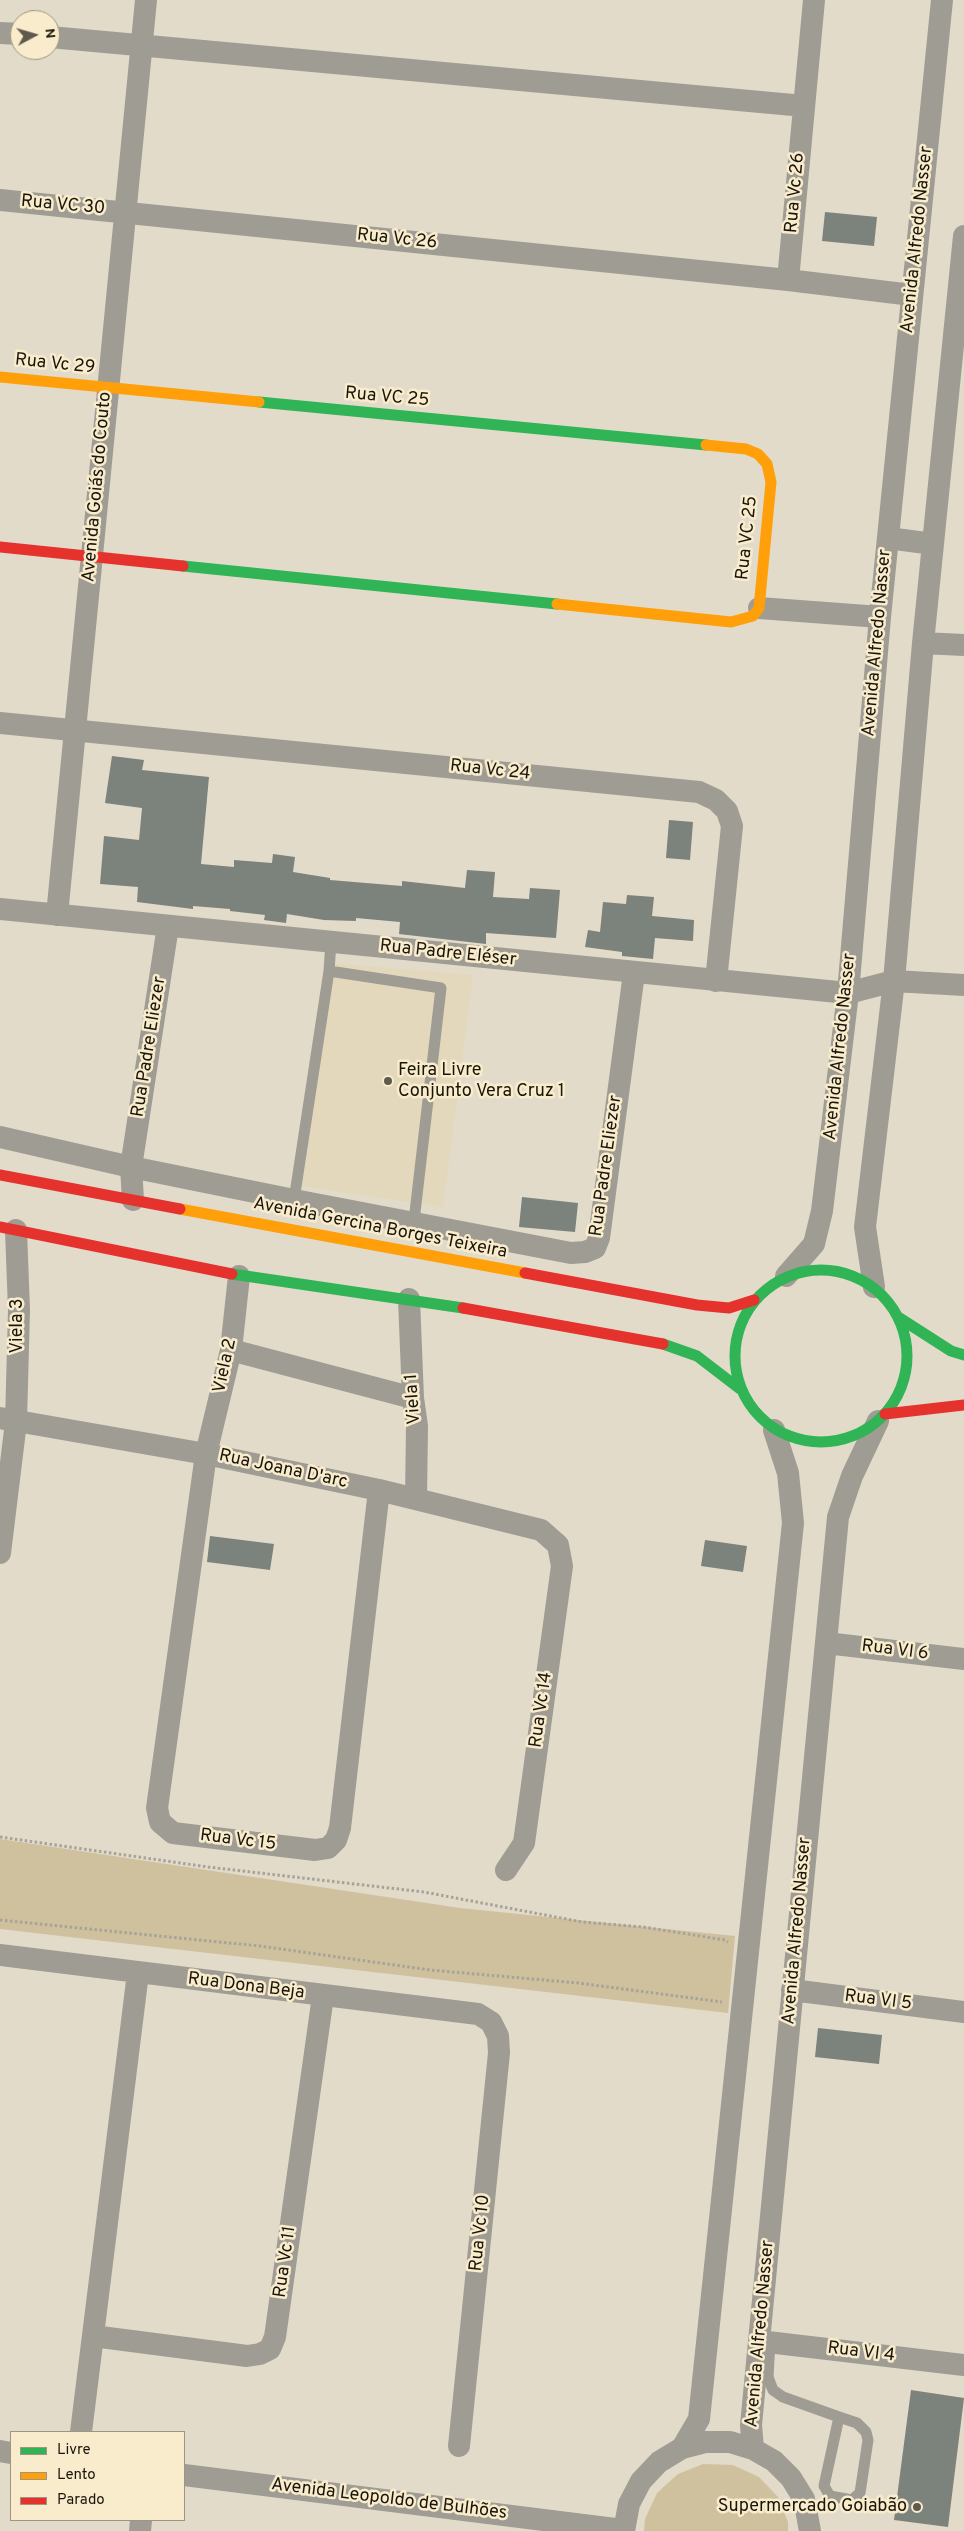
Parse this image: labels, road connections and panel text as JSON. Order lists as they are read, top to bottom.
{
  "streets": {
    "main road": ["Rua Vc 29", "Rua VC 25", "Avenida Gercina Borges Teixeira"],
    "street": [
      "Rua Vc 26",
      "Rua VC 30",
      "Avenida Alfredo Nasser",
      "Avenida Goiás do Couto",
      "Rua Vc 24",
      "Rua Padre Eléser",
      "Rua Padre Eliezer",
      "Viela 3",
      "Viela 2",
      "Viela 1",
      "Rua Joana D'arc",
      "Rua VI 6",
      "Rua Vc 14",
      "Rua Vc 15",
      "Rua Dona Beja",
      "Rua VI 5",
      "Rua Vc 10",
      "Rua Vc 11",
      "Rua VI 4",
      "Avenida Leopoldo de Bulhões"
    ]
  },
  "crossings": [
    ["Rua Vc 26", "Rua VC 30"],
    ["Rua Vc 26", "Avenida Goiás do Couto"],
    ["Rua VC 30", "Avenida Goiás do Couto"],
    ["Avenida Alfredo Nasser", "Rua Padre Eléser"],
    ["Avenida Alfredo Nasser", "Avenida Gercina Borges Teixeira"],
    ["Avenida Alfredo Nasser", "Rua VI 6"],
    ["Avenida Alfredo Nasser", "Rua VI 5"],
    ["Avenida Alfredo Nasser", "Rua VI 4"],
    ["Rua Vc 29", "Rua VC 25"],
    ["Rua Vc 29", "Avenida Goiás do Couto"],
    ["Rua VC 25", "Avenida Goiás do Couto"],
    ["Avenida Goiás do Couto", "Rua Vc 24"],
    ["Avenida Goiás do Couto", "Rua Padre Eléser"],
    ["Rua Vc 24", "Rua Padre Eléser"],
    ["Rua Padre Eléser", "Rua Padre Eliezer"],
    ["Rua Padre Eliezer", "Avenida Gercina Borges Teixeira"],
    ["Viela 3", "Rua Joana D'arc"],
    ["Viela 2", "Rua Joana D'arc"],
    ["Viela 2", "Rua Vc 15"],
    ["Viela 1", "Rua Joana D'arc"],
    ["Rua Joana D'arc", "Rua Vc 14"],
    ["Rua Joana D'arc", "Rua Vc 15"],
    ["Rua Dona Beja", "Rua Vc 10"],
    ["Rua Dona Beja", "Rua Vc 11"]
  ],
  "places": ["Feira Livre Conjunto Vera Cruz 1", "Supermercado Goiabão"],
  "legend": ["Livre", "Lento", "Parado"],
  "north": "right"
}
